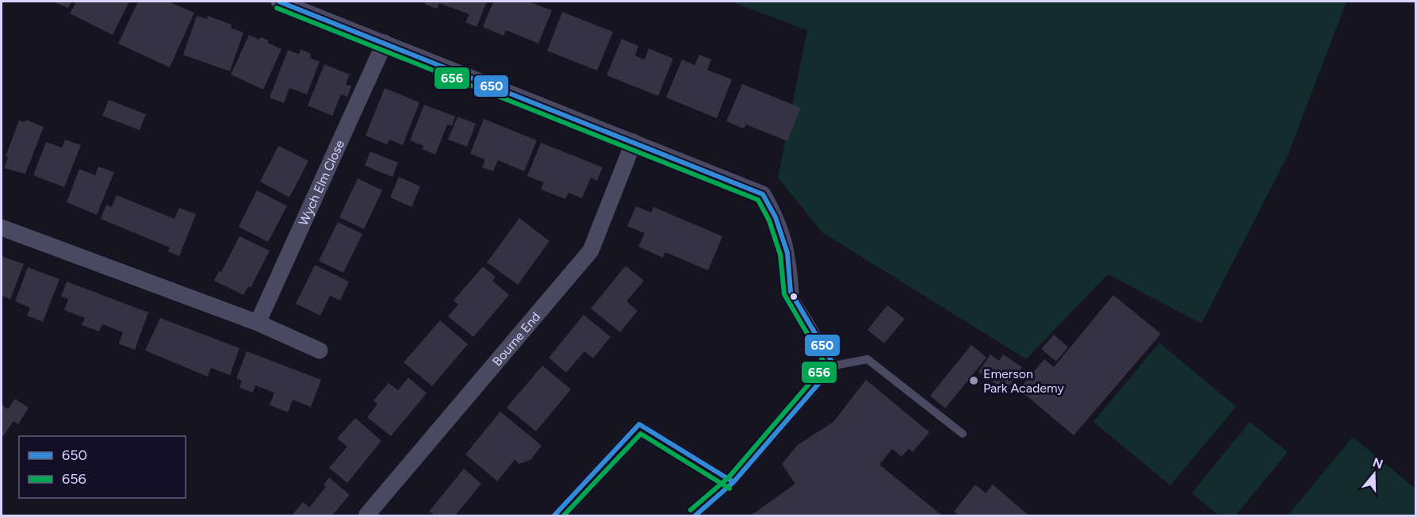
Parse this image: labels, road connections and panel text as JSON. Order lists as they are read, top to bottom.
{
  "streets": {
    "street": ["Wych Elm Close", "Bourne End"]
  },
  "places": ["Emerson Park Academy"],
  "lines": ["transit line 650", "transit line 656"],
  "legend": ["650", "656"],
  "north": "top"
}
